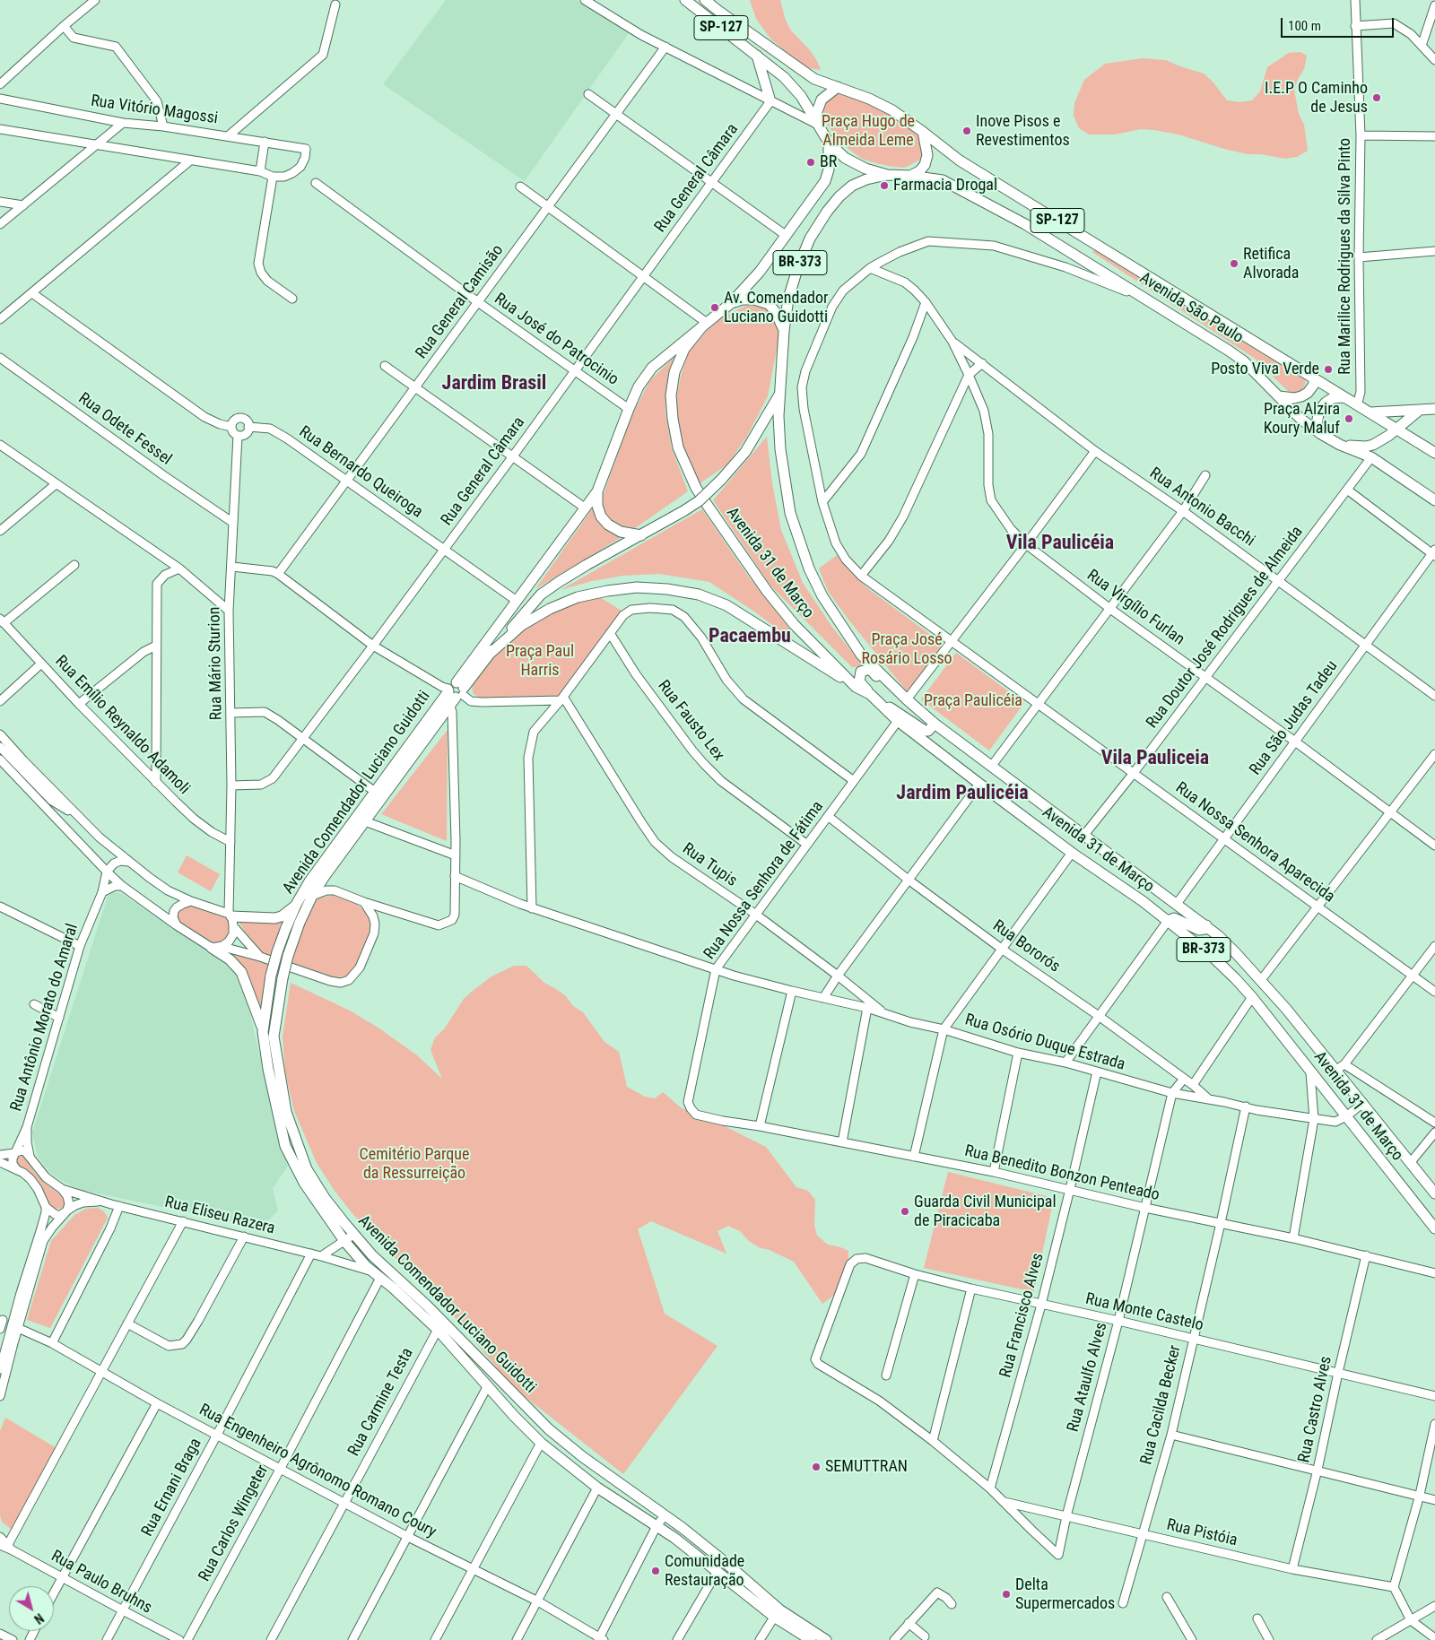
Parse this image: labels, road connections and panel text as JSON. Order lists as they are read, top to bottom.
{
  "streets": {
    "main road": [
      "SP-127",
      "BR-373",
      "Avenida São Paulo",
      "Avenida 31 de Março",
      "Avenida Comendador Luciano Guidotti"
    ],
    "street": [
      "Rua Vitório Magossi",
      "Rua General Câmara",
      "Rua Marilice Rodrigues da Silva Pinto",
      "Rua General Camisão",
      "Rua José do Patrocinio",
      "Rua Odete Fessel",
      "Rua Bernardo Queiroga",
      "Rua Antonio Bacchi",
      "Rua Virgílio Furlan",
      "Rua Doutor José Rodrigues de Almeida",
      "Rua Mário Sturion",
      "Rua São Judas Tadeu",
      "Rua Fausto Lex",
      "Rua Emílio Reynaldo Adamoli",
      "Rua Nossa Senhora Aparecida",
      "Rua Tupis",
      "Rua Nossa Senhora de Fátima",
      "Rua Bororós",
      "Rua Antônio Morato do Amaral",
      "Rua Osório Duque Estrada",
      "Rua Benedito Bonzon Penteado",
      "Rua Eliseu Razera",
      "Rua Monte Castelo",
      "Rua Francisco Alves",
      "Rua Ataulfo Alves",
      "Rua Carmine Testa",
      "Rua Cacilda Becker",
      "Rua Castro Alves",
      "Rua Engenheiro Agrônomo Romano Coury",
      "Rua Ernani Braga",
      "Rua Carlos Wingeter",
      "Rua Pistóia",
      "Rua Paulo Bruhns"
    ]
  },
  "crossings": [
    ["SP-127", "Avenida São Paulo"],
    ["SP-127", "Avenida Comendador Luciano Guidotti"],
    ["Rua General Câmara", "Rua José do Patrocinio"],
    ["Rua General Câmara", "Rua Bernardo Queiroga"],
    ["Rua General Câmara", "Rua Mário Sturion"],
    ["Rua Marilice Rodrigues da Silva Pinto", "Avenida São Paulo"],
    ["Rua General Camisão", "Rua José do Patrocinio"],
    ["Rua General Camisão", "Rua Bernardo Queiroga"],
    ["Avenida São Paulo", "Rua Doutor José Rodrigues de Almeida"],
    ["Avenida São Paulo", "Rua Nossa Senhora Aparecida"],
    ["Rua José do Patrocinio", "Avenida Comendador Luciano Guidotti"],
    ["Rua Odete Fessel", "Rua Mário Sturion"],
    ["Rua Bernardo Queiroga", "Rua Mário Sturion"],
    ["Rua Bernardo Queiroga", "Avenida Comendador Luciano Guidotti"],
    ["Rua Antonio Bacchi", "Rua Virgílio Furlan"],
    ["Rua Antonio Bacchi", "Rua Doutor José Rodrigues de Almeida"],
    ["Rua Antonio Bacchi", "Rua São Judas Tadeu"],
    ["Avenida 31 de Março", "Rua Doutor José Rodrigues de Almeida"],
    ["Avenida 31 de Março", "Rua São Judas Tadeu"],
    ["Avenida 31 de Março", "Avenida Comendador Luciano Guidotti"],
    ["Avenida 31 de Março", "Rua Nossa Senhora de Fátima"],
    ["Avenida 31 de Março", "Rua Osório Duque Estrada"],
    ["Rua Virgílio Furlan", "Rua Doutor José Rodrigues de Almeida"],
    ["Rua Virgílio Furlan", "Rua São Judas Tadeu"],
    ["Rua Virgílio Furlan", "Rua Nossa Senhora Aparecida"],
    ["Rua Doutor José Rodrigues de Almeida", "Rua Nossa Senhora Aparecida"],
    ["Rua Mário Sturion", "Rua Emílio Reynaldo Adamoli"],
    ["Rua São Judas Tadeu", "Rua Nossa Senhora Aparecida"],
    ["Rua Fausto Lex", "Rua Nossa Senhora de Fátima"],
    ["Avenida Comendador Luciano Guidotti", "Rua Eliseu Razera"],
    ["Avenida Comendador Luciano Guidotti", "Rua Carmine Testa"],
    ["Avenida Comendador Luciano Guidotti", "Rua Carlos Wingeter"],
    ["Rua Tupis", "Rua Nossa Senhora de Fátima"],
    ["Rua Tupis", "Rua Osório Duque Estrada"],
    ["Rua Nossa Senhora de Fátima", "Rua Bororós"],
    ["Rua Nossa Senhora de Fátima", "Rua Osório Duque Estrada"],
    ["Rua Nossa Senhora de Fátima", "Rua Benedito Bonzon Penteado"],
    ["Rua Bororós", "Rua Osório Duque Estrada"],
    ["Rua Bororós", "Rua Ataulfo Alves"],
    ["Rua Antônio Morato do Amaral", "Rua Eliseu Razera"],
    ["Rua Osório Duque Estrada", "Rua Francisco Alves"],
    ["Rua Osório Duque Estrada", "Rua Ataulfo Alves"],
    ["Rua Osório Duque Estrada", "Rua Cacilda Becker"],
    ["Rua Benedito Bonzon Penteado", "Rua Francisco Alves"],
    ["Rua Benedito Bonzon Penteado", "Rua Ataulfo Alves"],
    ["Rua Benedito Bonzon Penteado", "Rua Cacilda Becker"],
    ["Rua Benedito Bonzon Penteado", "Rua Castro Alves"],
    ["Rua Eliseu Razera", "Rua Ernani Braga"],
    ["Rua Eliseu Razera", "Rua Carlos Wingeter"],
    ["Rua Monte Castelo", "Rua Francisco Alves"],
    ["Rua Monte Castelo", "Rua Ataulfo Alves"],
    ["Rua Monte Castelo", "Rua Cacilda Becker"],
    ["Rua Monte Castelo", "Rua Castro Alves"],
    ["Rua Ataulfo Alves", "Rua Pistóia"],
    ["Rua Carmine Testa", "Rua Engenheiro Agrônomo Romano Coury"],
    ["Rua Cacilda Becker", "Rua Pistóia"],
    ["Rua Castro Alves", "Rua Pistóia"],
    ["Rua Engenheiro Agrônomo Romano Coury", "Rua Ernani Braga"],
    ["Rua Engenheiro Agrônomo Romano Coury", "Rua Carlos Wingeter"],
    ["Rua Ernani Braga", "Rua Paulo Bruhns"]
  ],
  "districts": [
    "Jardim Brasil",
    "Vila Paulicéia",
    "Pacaembu",
    "Vila Pauliceia",
    "Jardim Paulicéia"
  ],
  "parks": [
    "Praça Hugo de Almeida Leme",
    "Praça José Rosário Losso",
    "Praça Paul Harris",
    "Praça Paulicéia",
    "Cemitério Parque da Ressurreição"
  ],
  "places": [
    "I.E.P O Caminho de Jesus",
    "Inove Pisos e Revestimentos",
    "BR",
    "Farmacia Drogal",
    "Retifica Alvorada",
    "Av. Comendador Luciano Guidotti",
    "Posto Viva Verde",
    "Praça Alzira Koury Maluf",
    "Guarda Civil Municipal de Piracicaba",
    "SEMUTTRAN",
    "Comunidade Restauração",
    "Delta Supermercados"
  ],
  "scale_bar": "100 m",
  "north": "bottom right"
}
